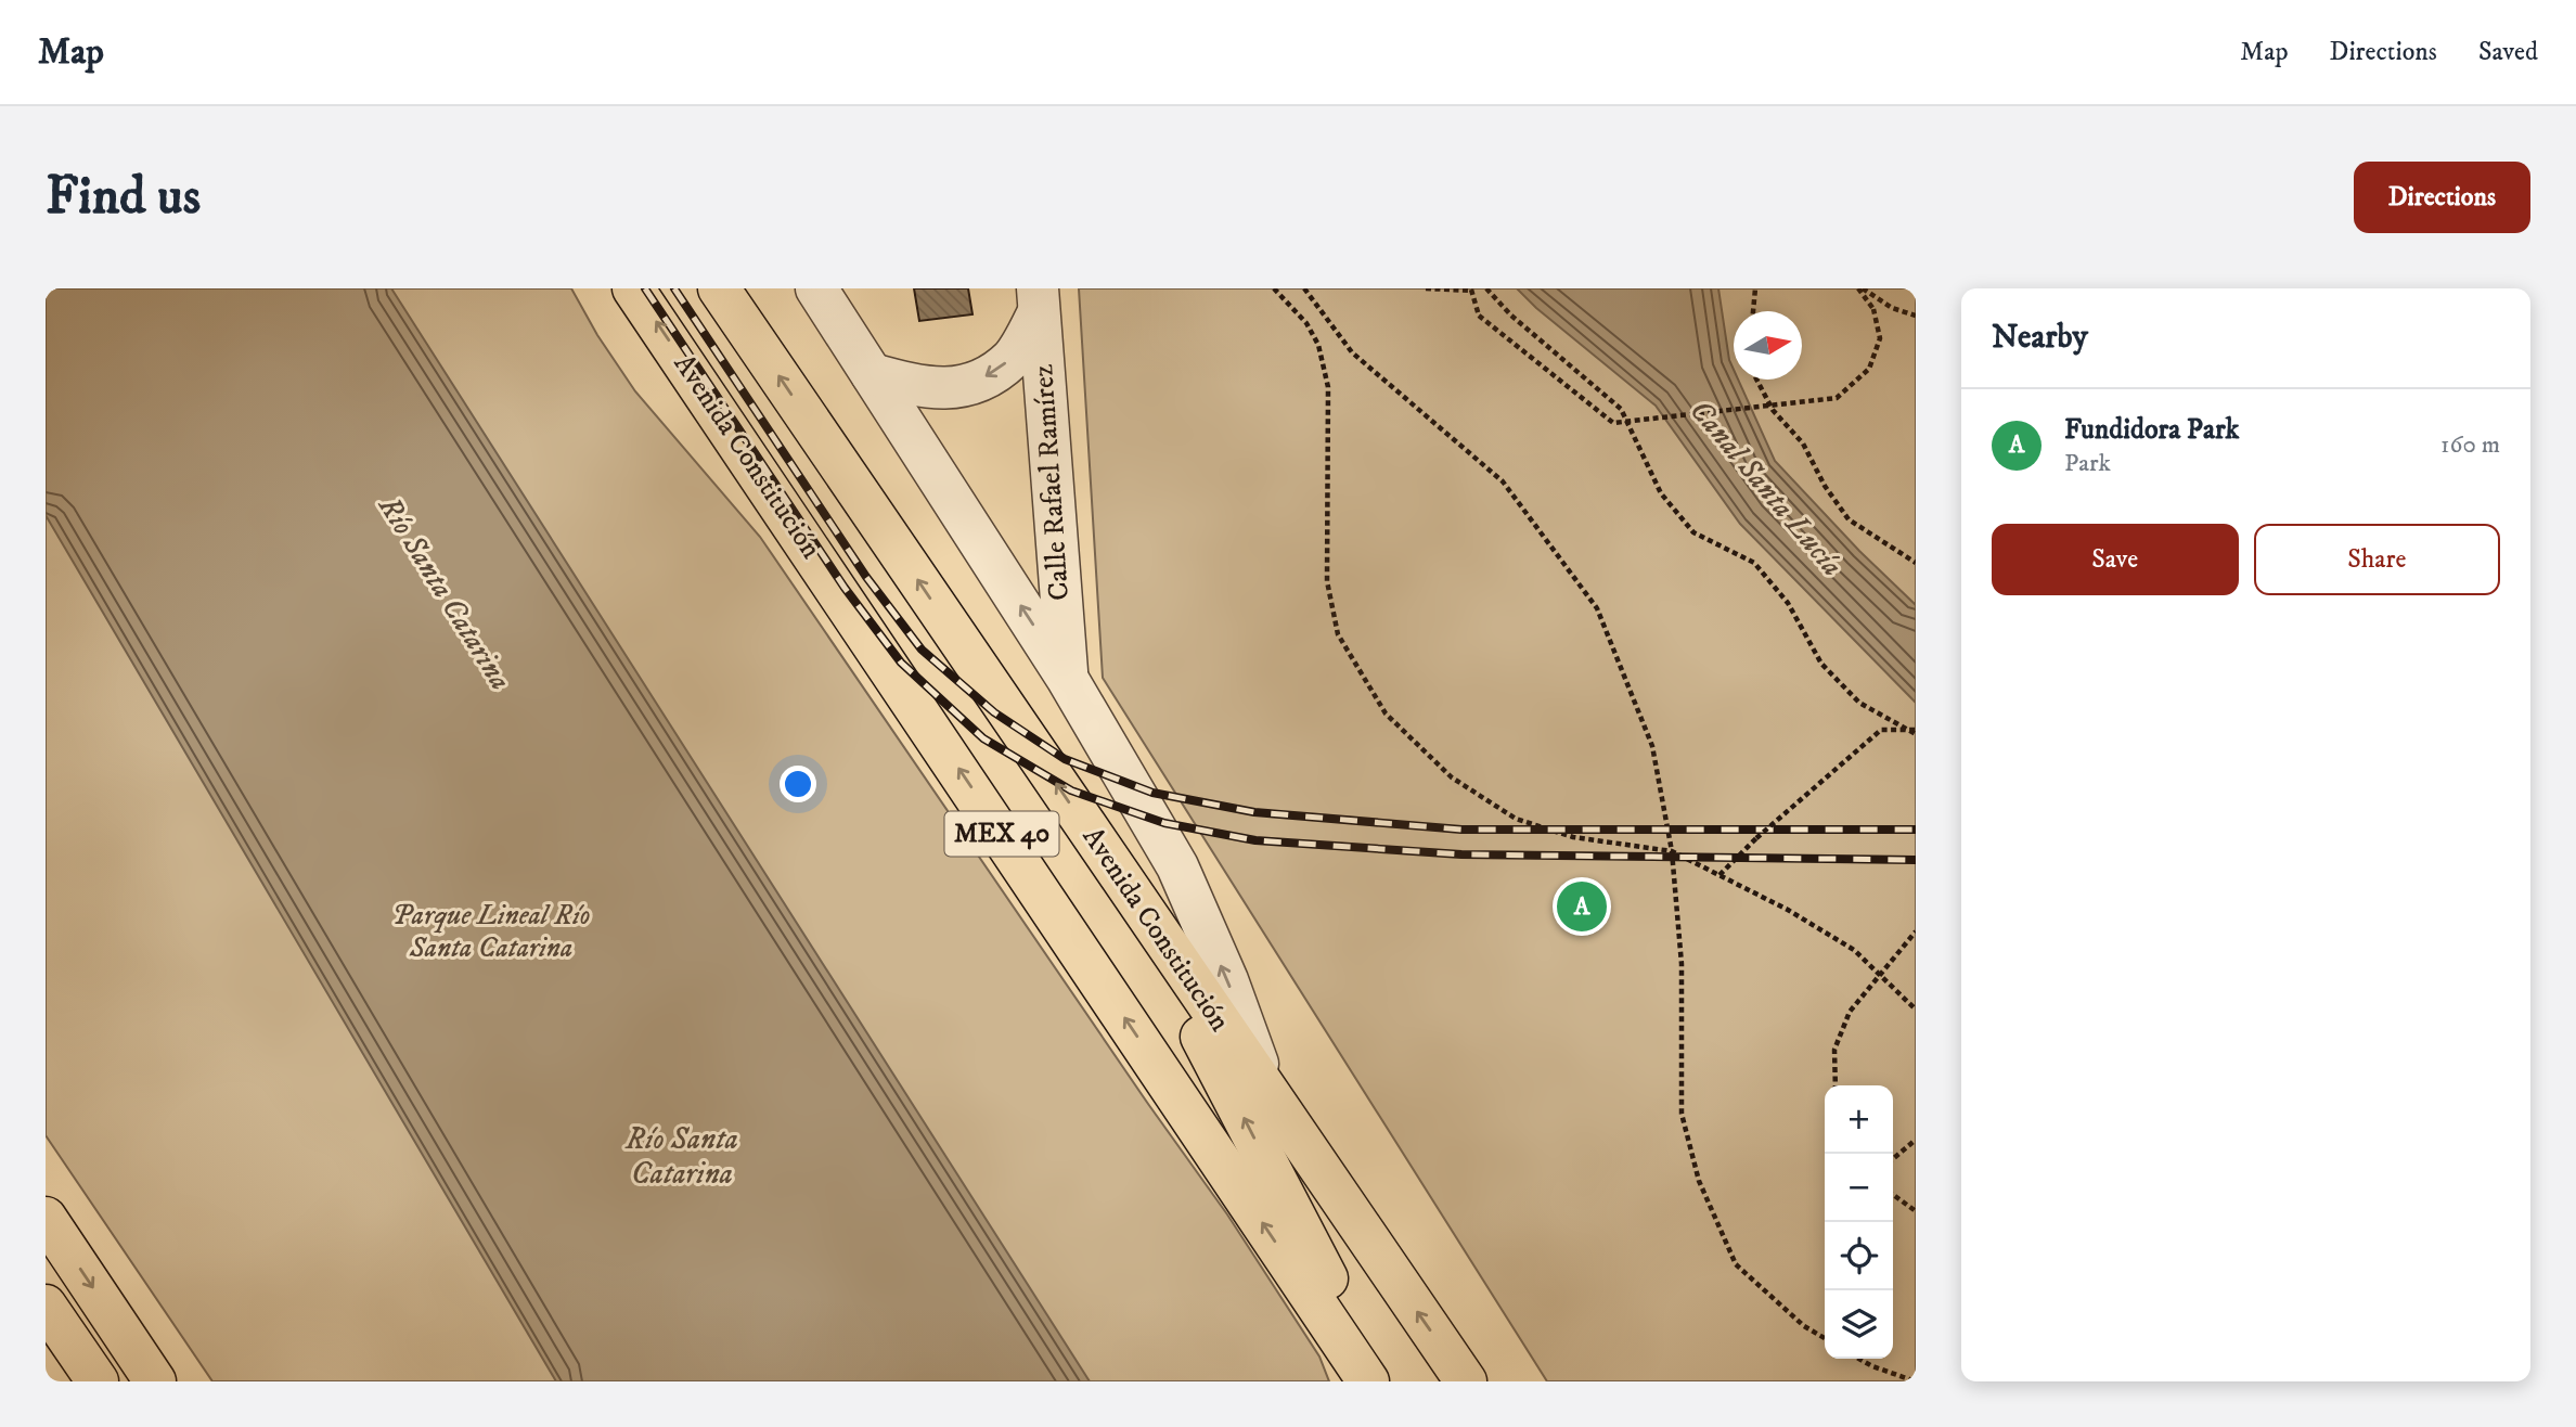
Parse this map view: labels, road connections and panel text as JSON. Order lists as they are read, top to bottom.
{
  "streets": {
    "highway": ["Avenida Constitución", "MEX 40"],
    "street": ["Calle Rafael Ramírez"]
  },
  "water": ["Canal Santa Lucía", "Río Santa Catarina"],
  "parks": ["Parque Lineal Río Santa Catarina"],
  "north": "right",
  "page": {
    "header": "Map",
    "nav": ["Map", "Directions", "Saved"],
    "buttons": [
      "Directions",
      ["Save", "Share"]
    ],
    "title": "Find us",
    "heading": "Nearby",
    "list": [
      {
        "mark": "A",
        "name": "Fundidora Park",
        "note": "Park",
        "value": "160 m"
      }
    ],
    "pins": "A",
    "map_buttons": ["+", "−"]
  }
}
